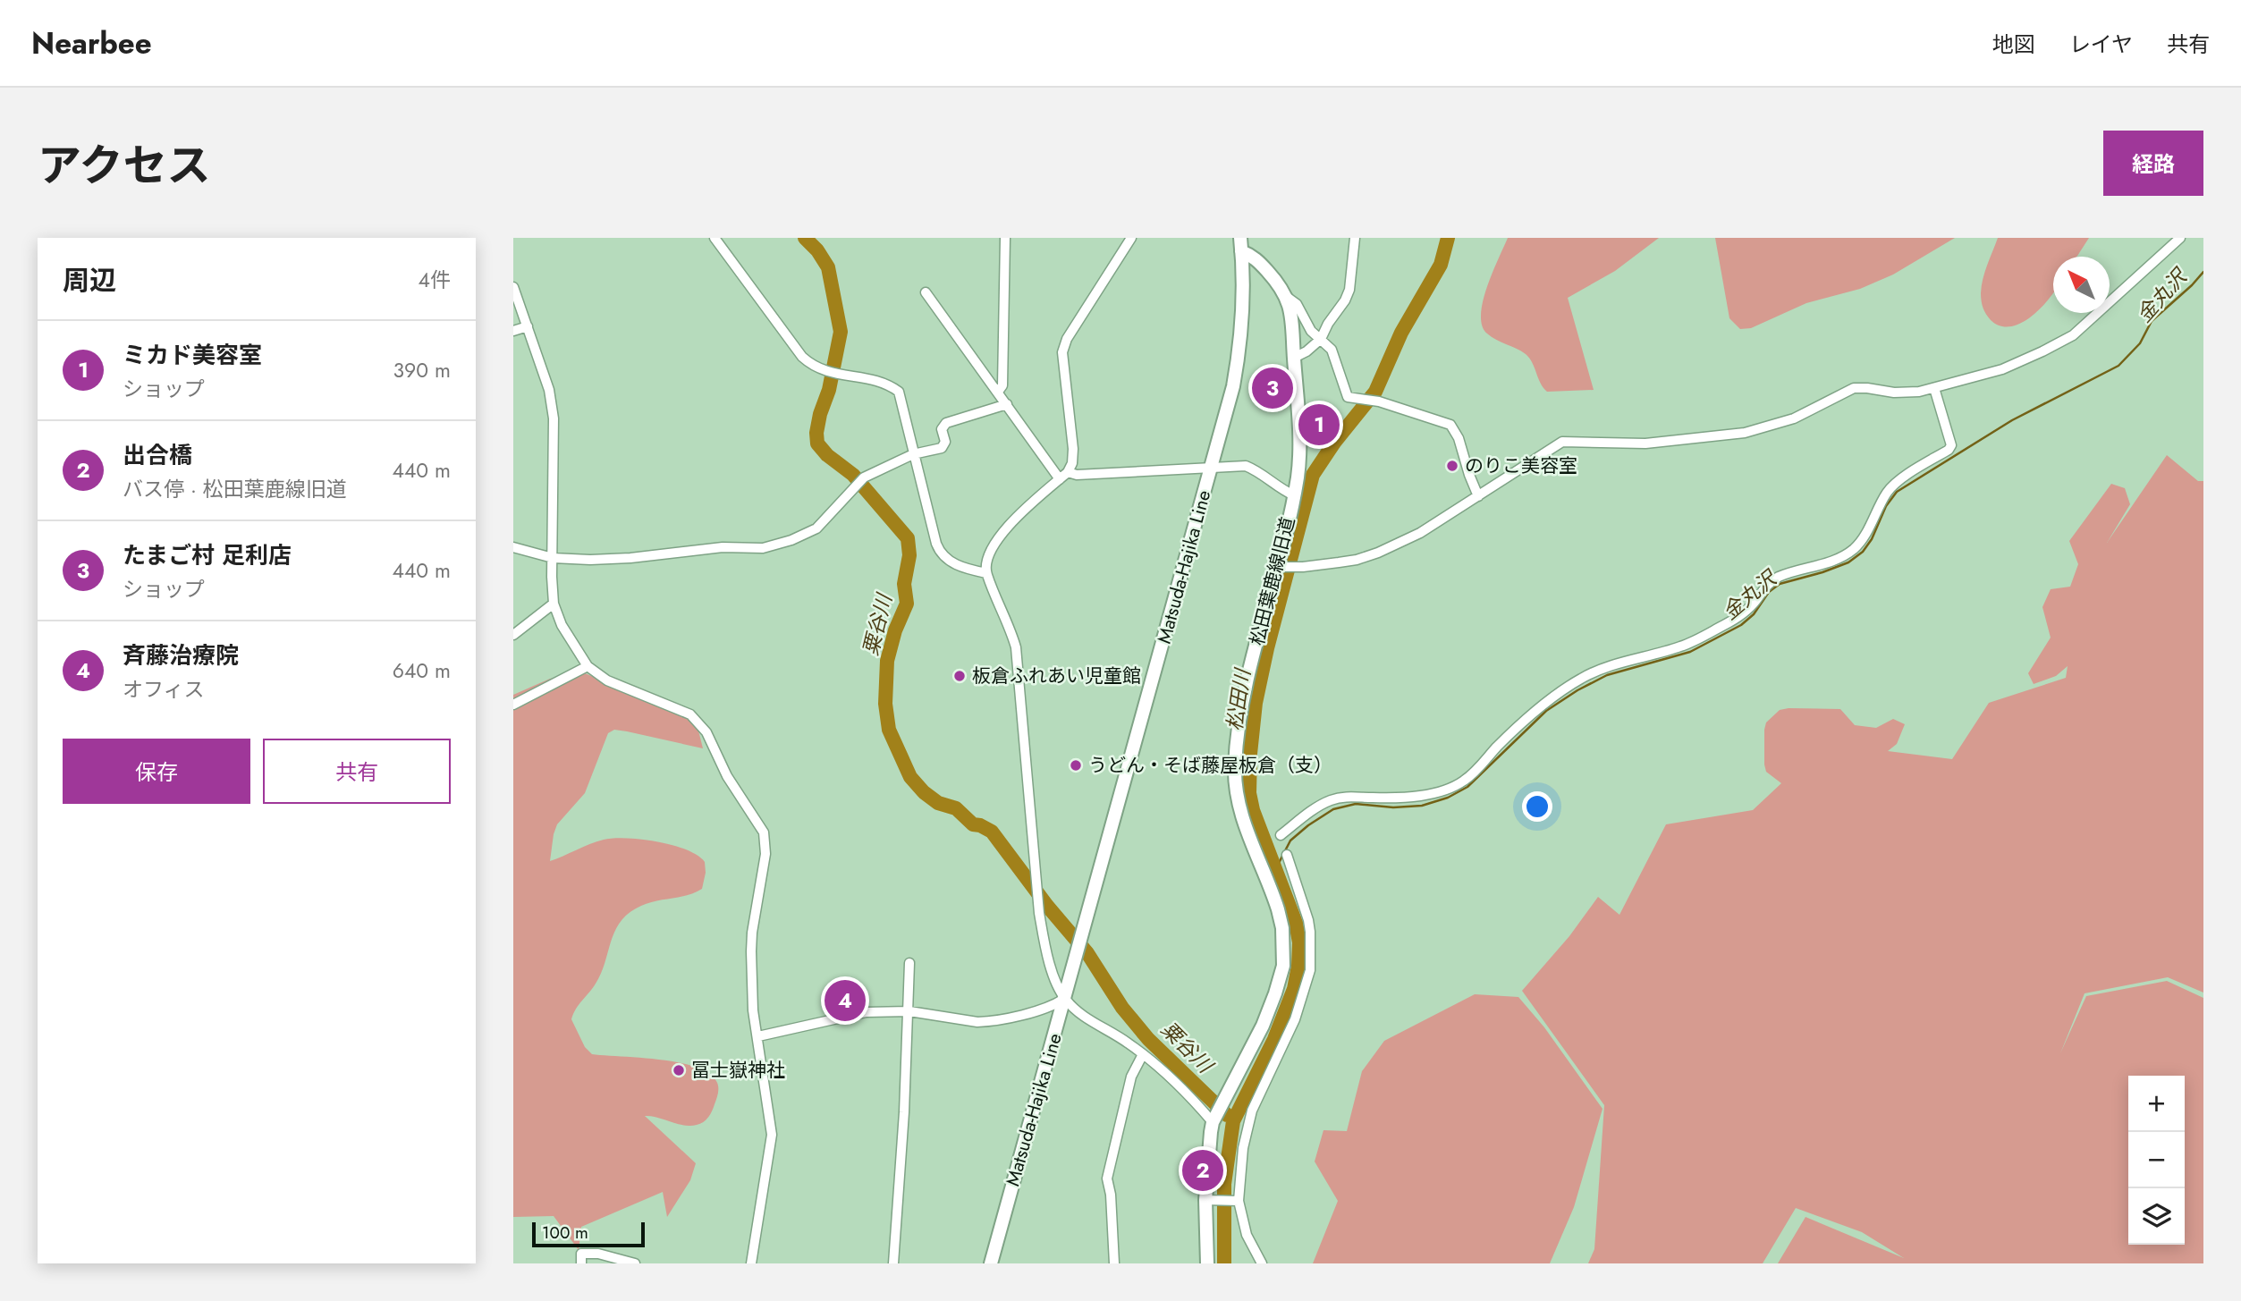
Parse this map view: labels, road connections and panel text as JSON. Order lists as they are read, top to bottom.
{
  "streets": {
    "street": ["Matsuda-Hajika Line", "松田葉鹿線旧道"]
  },
  "crossings": [
    ["Matsuda-Hajika Line", "松田葉鹿線旧道"]
  ],
  "water": ["金丸沢", "粟谷川", "松田川"],
  "places": [
    "のりこ美容室",
    "板倉ふれあい児童館",
    "うどん・そば藤屋板倉（支）",
    "冨士嶽神社"
  ],
  "scale_bar": "100 m",
  "north": "top left",
  "page": {
    "header": "Nearbee",
    "nav": ["地図", "レイヤ", "共有"],
    "title": "アクセス",
    "buttons": [
      "経路",
      ["保存", "共有"]
    ],
    "heading": ["周辺", "4件"],
    "list": [
      {
        "mark": "1",
        "name": "ミカド美容室",
        "note": "ショップ",
        "value": "390 m"
      },
      {
        "mark": "2",
        "name": "出合橋",
        "note": "バス停 · 松田葉鹿線旧道",
        "value": "440 m"
      },
      {
        "mark": "3",
        "name": "たまご村 足利店",
        "note": "ショップ",
        "value": "440 m"
      },
      {
        "mark": "4",
        "name": "斉藤治療院",
        "note": "オフィス",
        "value": "640 m"
      }
    ],
    "pins": [
      "3",
      "1",
      "4",
      "2"
    ],
    "map_buttons": ["+", "−"],
    "scale": "100 m"
  }
}
